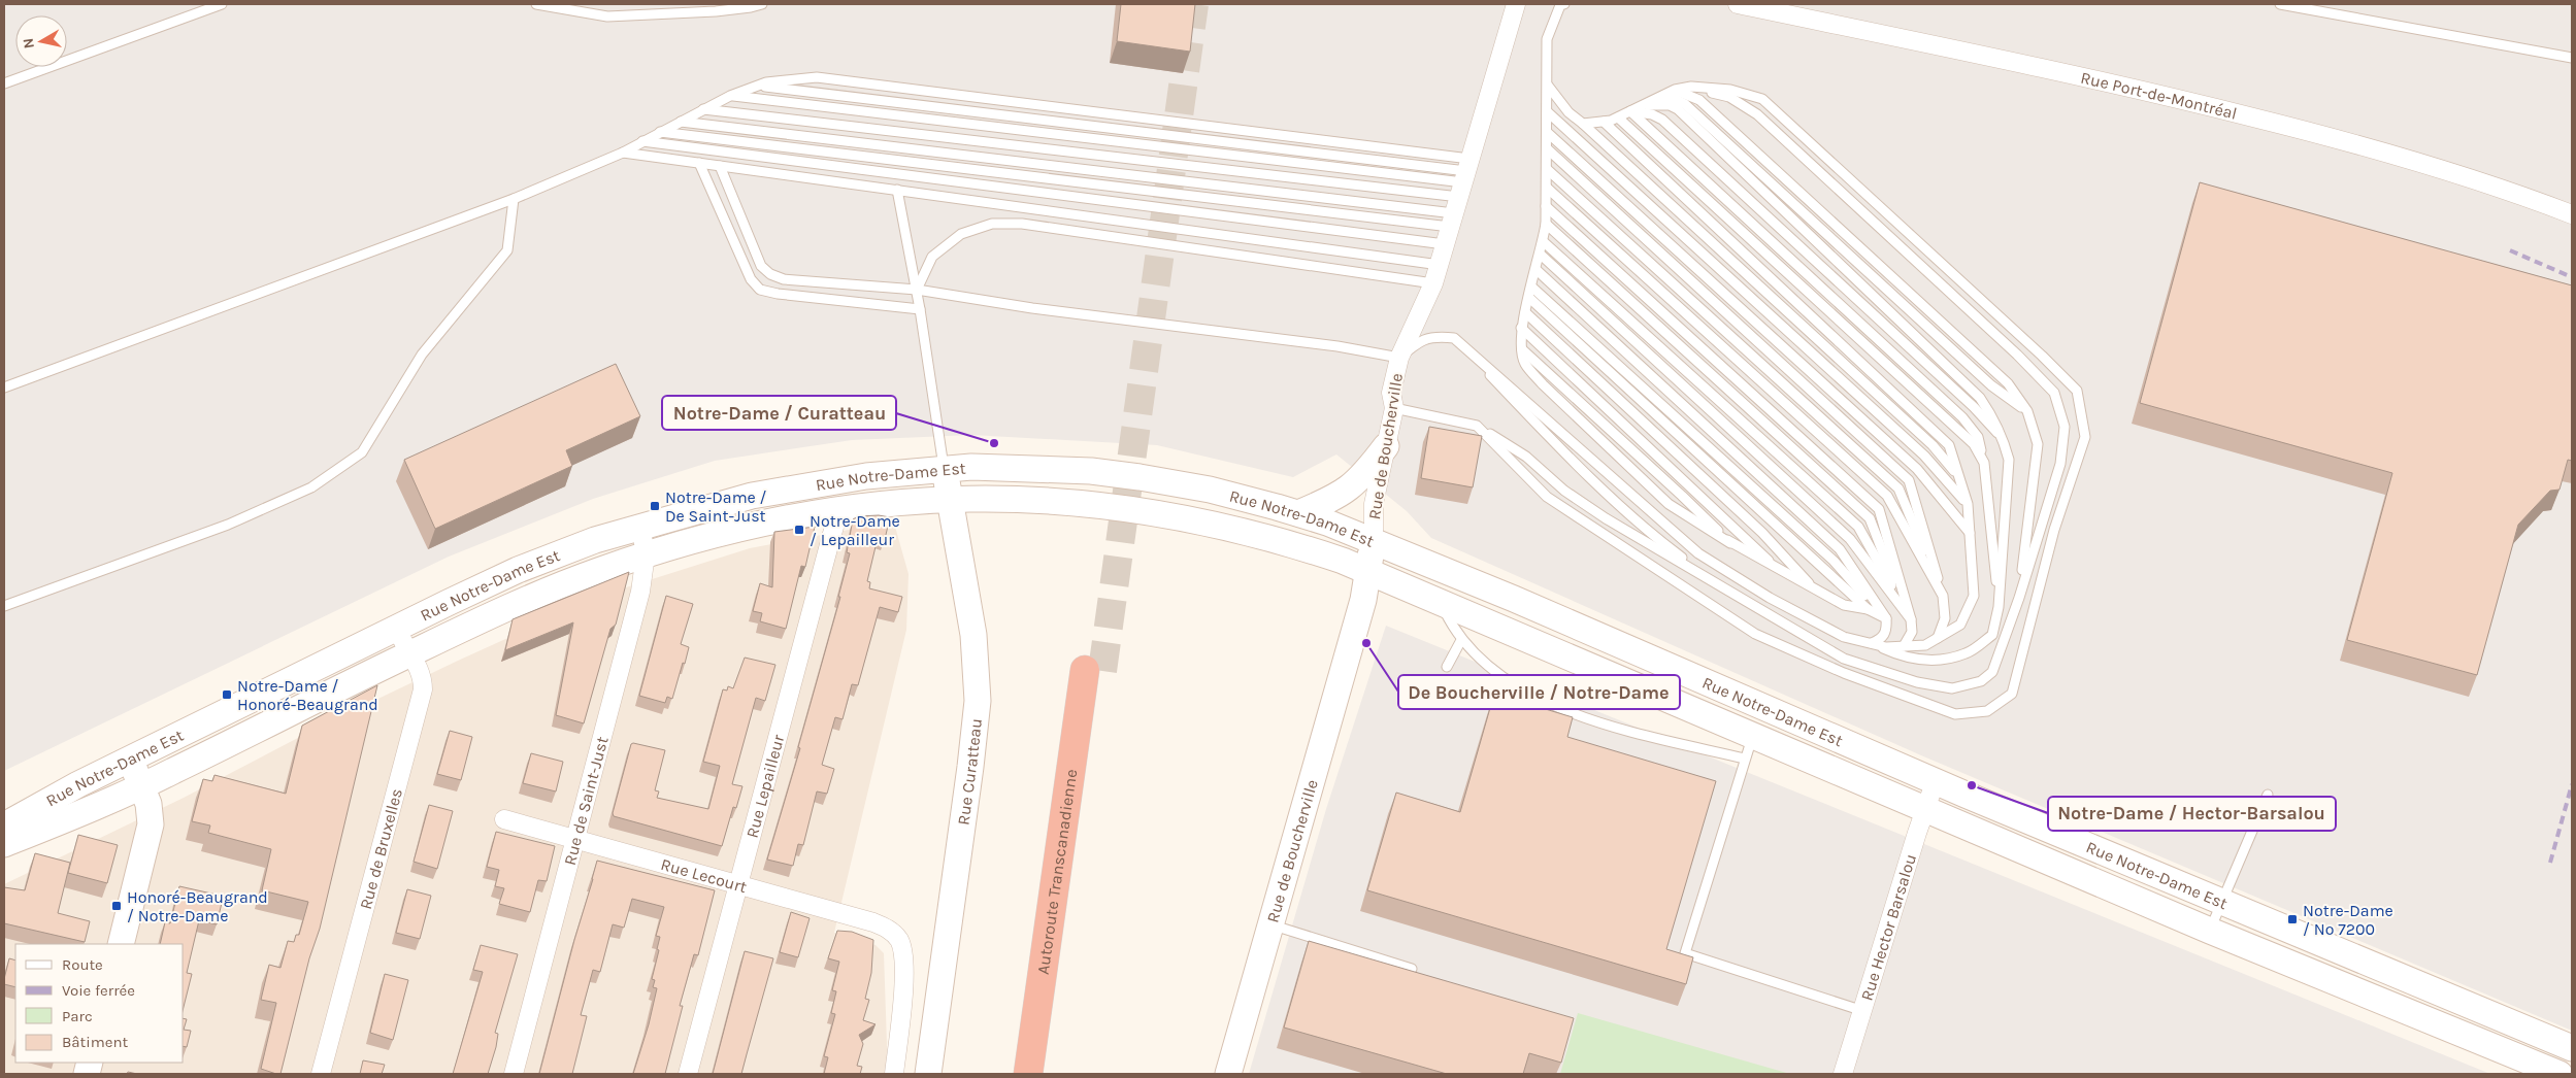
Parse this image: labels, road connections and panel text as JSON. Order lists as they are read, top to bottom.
{
  "streets": {
    "highway": ["Autoroute Transcanadienne"],
    "main road": ["Rue de Boucherville", "Rue Notre-Dame Est", "Rue Curatteau"],
    "street": [
      "Rue Port-de-Montréal",
      "Rue Lepailleur",
      "Rue de Saint-Just",
      "Rue de Bruxelles",
      "Rue Lecourt",
      "Rue Hector Barsalou"
    ]
  },
  "crossings": [
    ["Rue de Boucherville", "Rue Notre-Dame Est"],
    ["Rue Notre-Dame Est", "Rue Curatteau"],
    ["Rue Notre-Dame Est", "Rue Lepailleur"],
    ["Rue Notre-Dame Est", "Rue de Saint-Just"],
    ["Rue Notre-Dame Est", "Rue de Bruxelles"],
    ["Rue Notre-Dame Est", "Rue Hector Barsalou"],
    ["Rue Lepailleur", "Rue Lecourt"],
    ["Rue de Saint-Just", "Rue Lecourt"]
  ],
  "places": {
    "other": ["Notre-Dame / Curatteau", "De Boucherville / Notre-Dame", "Notre-Dame / Hector-Barsalou"],
    "transit": [
      "Notre-Dame / De Saint-Just",
      "Notre-Dame / Lepailleur",
      "Notre-Dame / Honoré-Beaugrand",
      "Honoré-Beaugrand / Notre-Dame",
      "Notre-Dame / No 7200"
    ]
  },
  "legend": [
    "Route",
    "Voie ferrée",
    "Parc",
    "Bâtiment"
  ],
  "north": "left"
}
